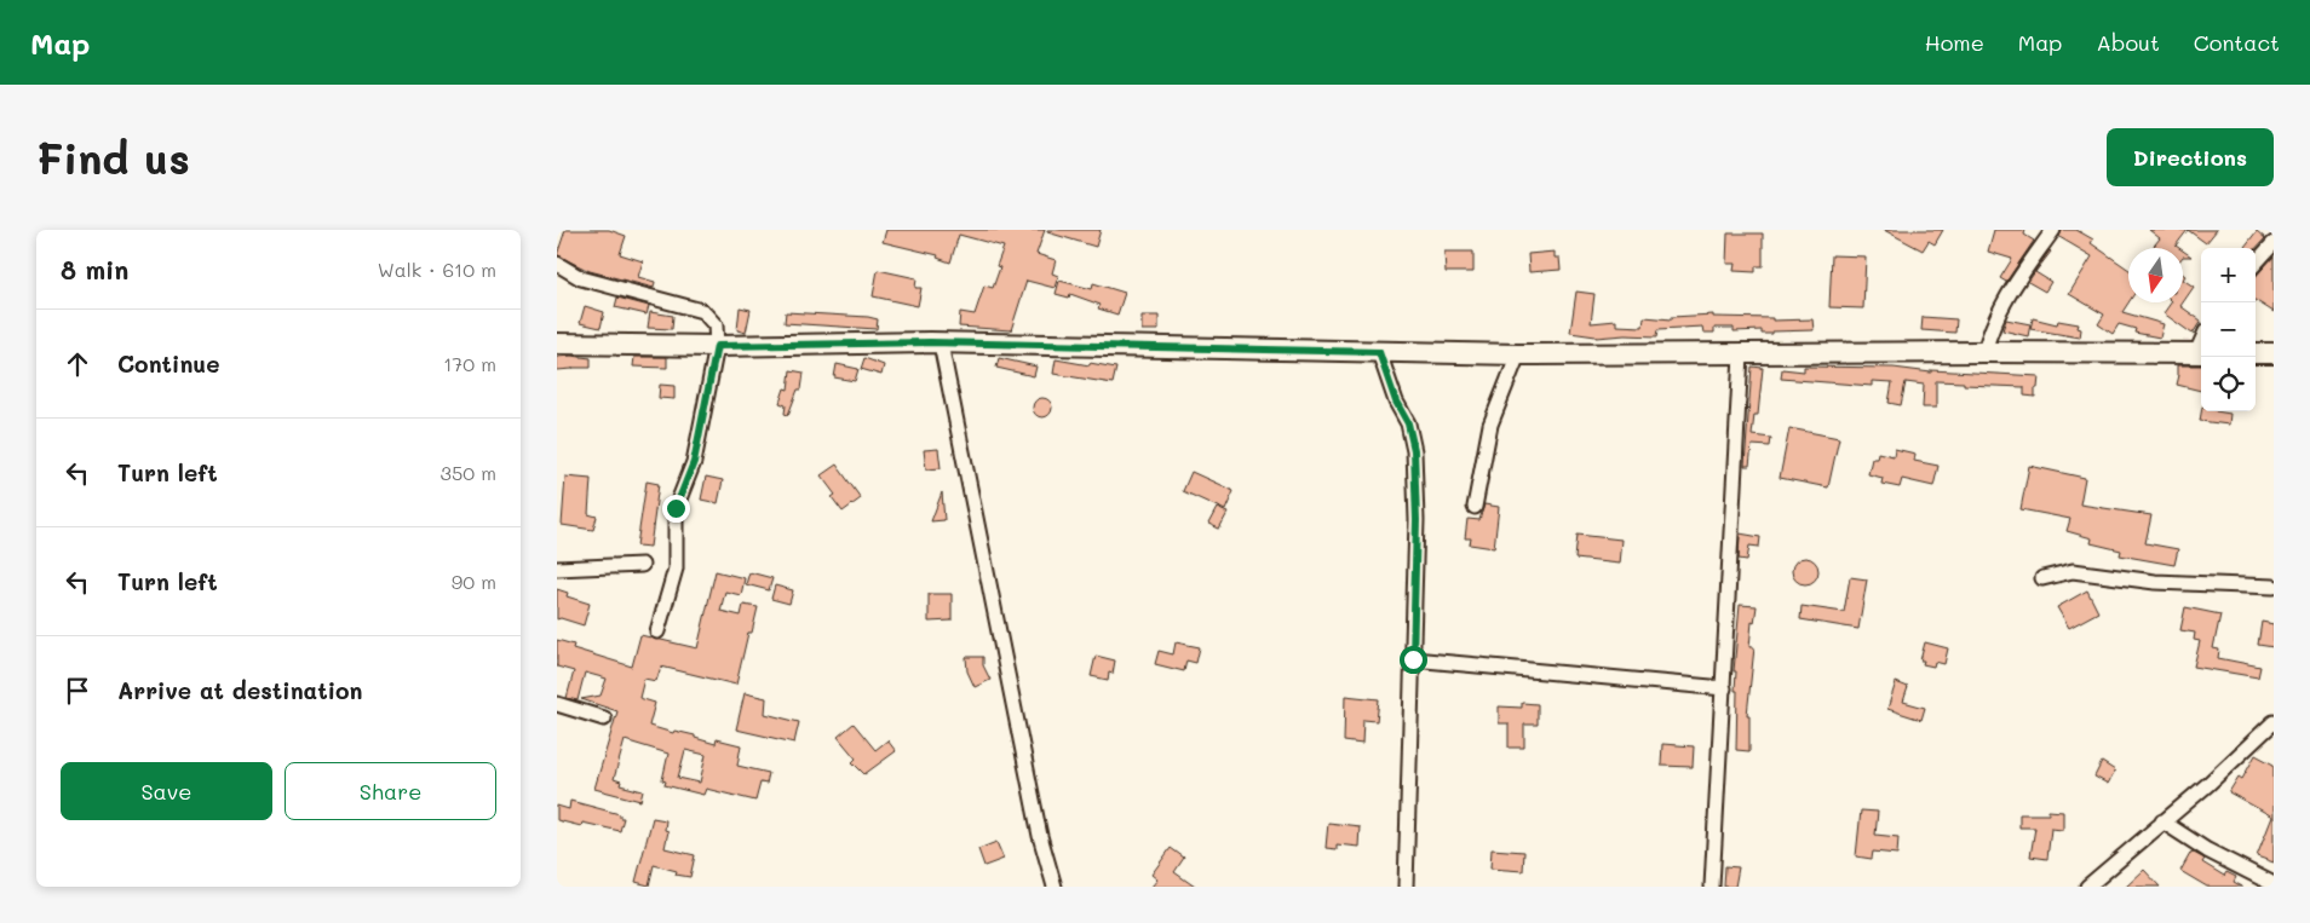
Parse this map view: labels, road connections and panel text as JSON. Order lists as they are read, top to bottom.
{
  "north": "bottom",
  "page": {
    "header": "Map",
    "nav": [
      "Home",
      "Map",
      "About",
      "Contact"
    ],
    "buttons": [
      "Directions",
      ["Save", "Share"]
    ],
    "title": "Find us",
    "heading": ["8 min", "Walk · 610 m"],
    "map_buttons": ["+", "−"],
    "list": [
      ["Continue", "170 m"],
      ["Turn left", "350 m"],
      ["Turn left", "90 m"],
      "Arrive at destination"
    ]
  }
}
